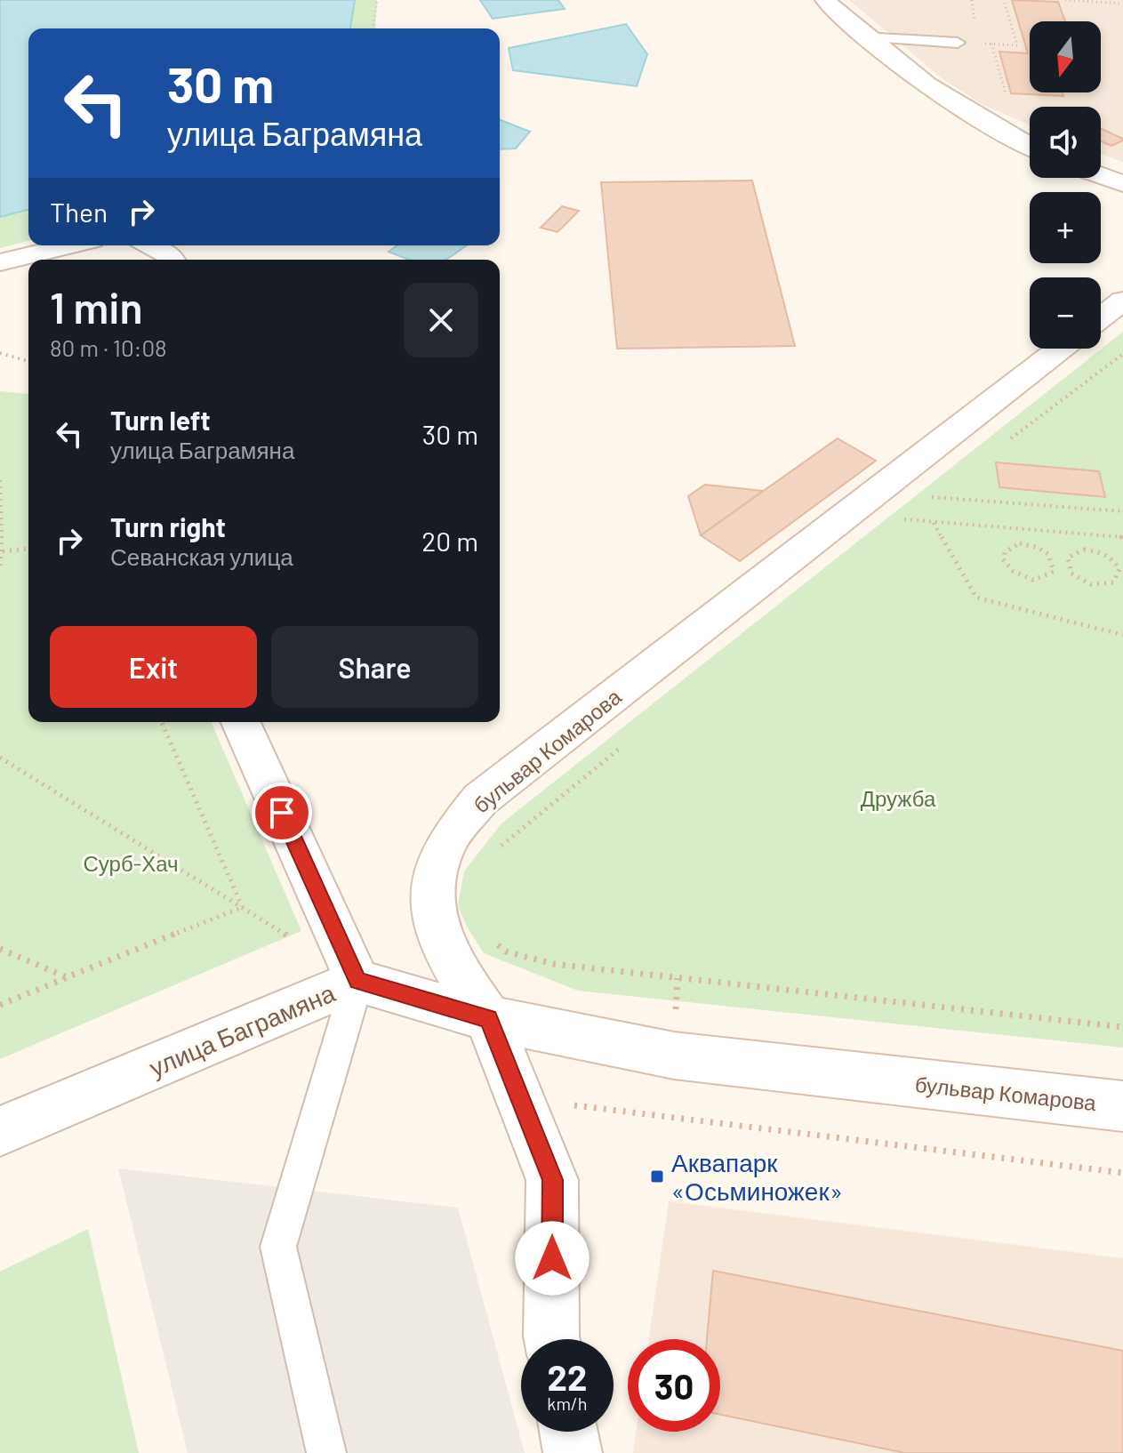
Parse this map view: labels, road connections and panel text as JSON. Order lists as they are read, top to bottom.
{
  "streets": {
    "street": ["бульвар Комарова", "улица Баграмяна"]
  },
  "crossings": [
    ["бульвар Комарова", "улица Баграмяна"]
  ],
  "parks": ["Дружба", "Сурб-Хач"],
  "places": {
    "transit": ["Аквапарк «Осьминожек»"]
  },
  "north": "bottom",
  "page": {
    "map_buttons": ["+", "−"],
    "turn": ["30 m", "улица Баграмяна"],
    "then": "Then",
    "heading": ["1 min", "80 m · 10:08"],
    "list": [
      {
        "name": "Turn left",
        "note": "улица Баграмяна",
        "value": "30 m"
      },
      {
        "name": "Turn right",
        "note": "Севанская улица",
        "value": "20 m"
      }
    ],
    "buttons": ["Exit", "Share"],
    "speed": "22 km/h",
    "limit": "30"
  }
}
